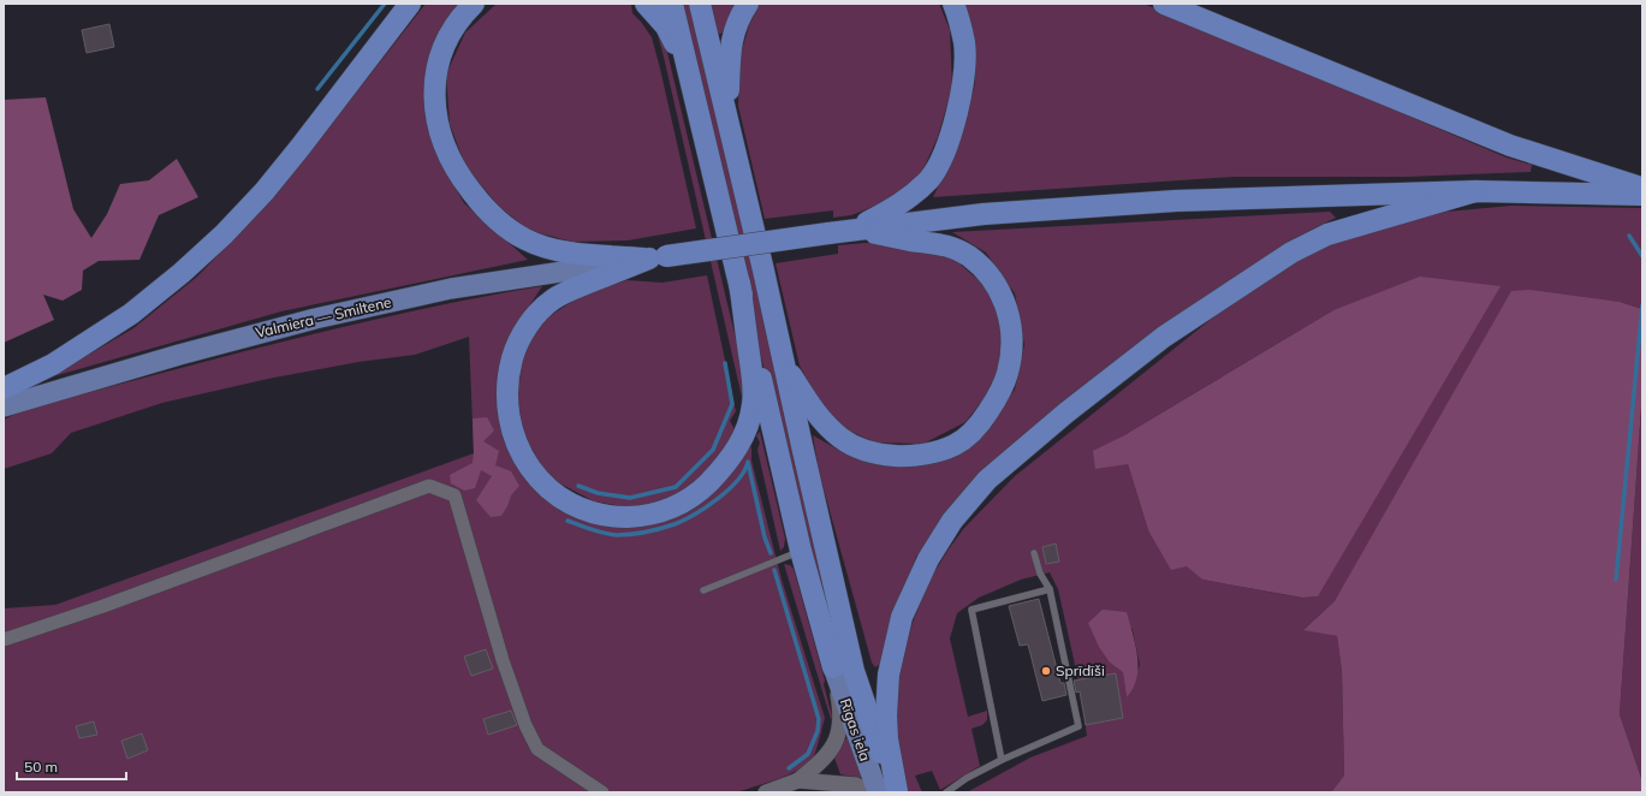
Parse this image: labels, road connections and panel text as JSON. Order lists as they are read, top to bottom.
{
  "streets": {
    "main road": ["Valmiera — Smiltene", "Rīgas iela"]
  },
  "places": ["Sprīdīši"],
  "scale_bar": "50 m"
}
